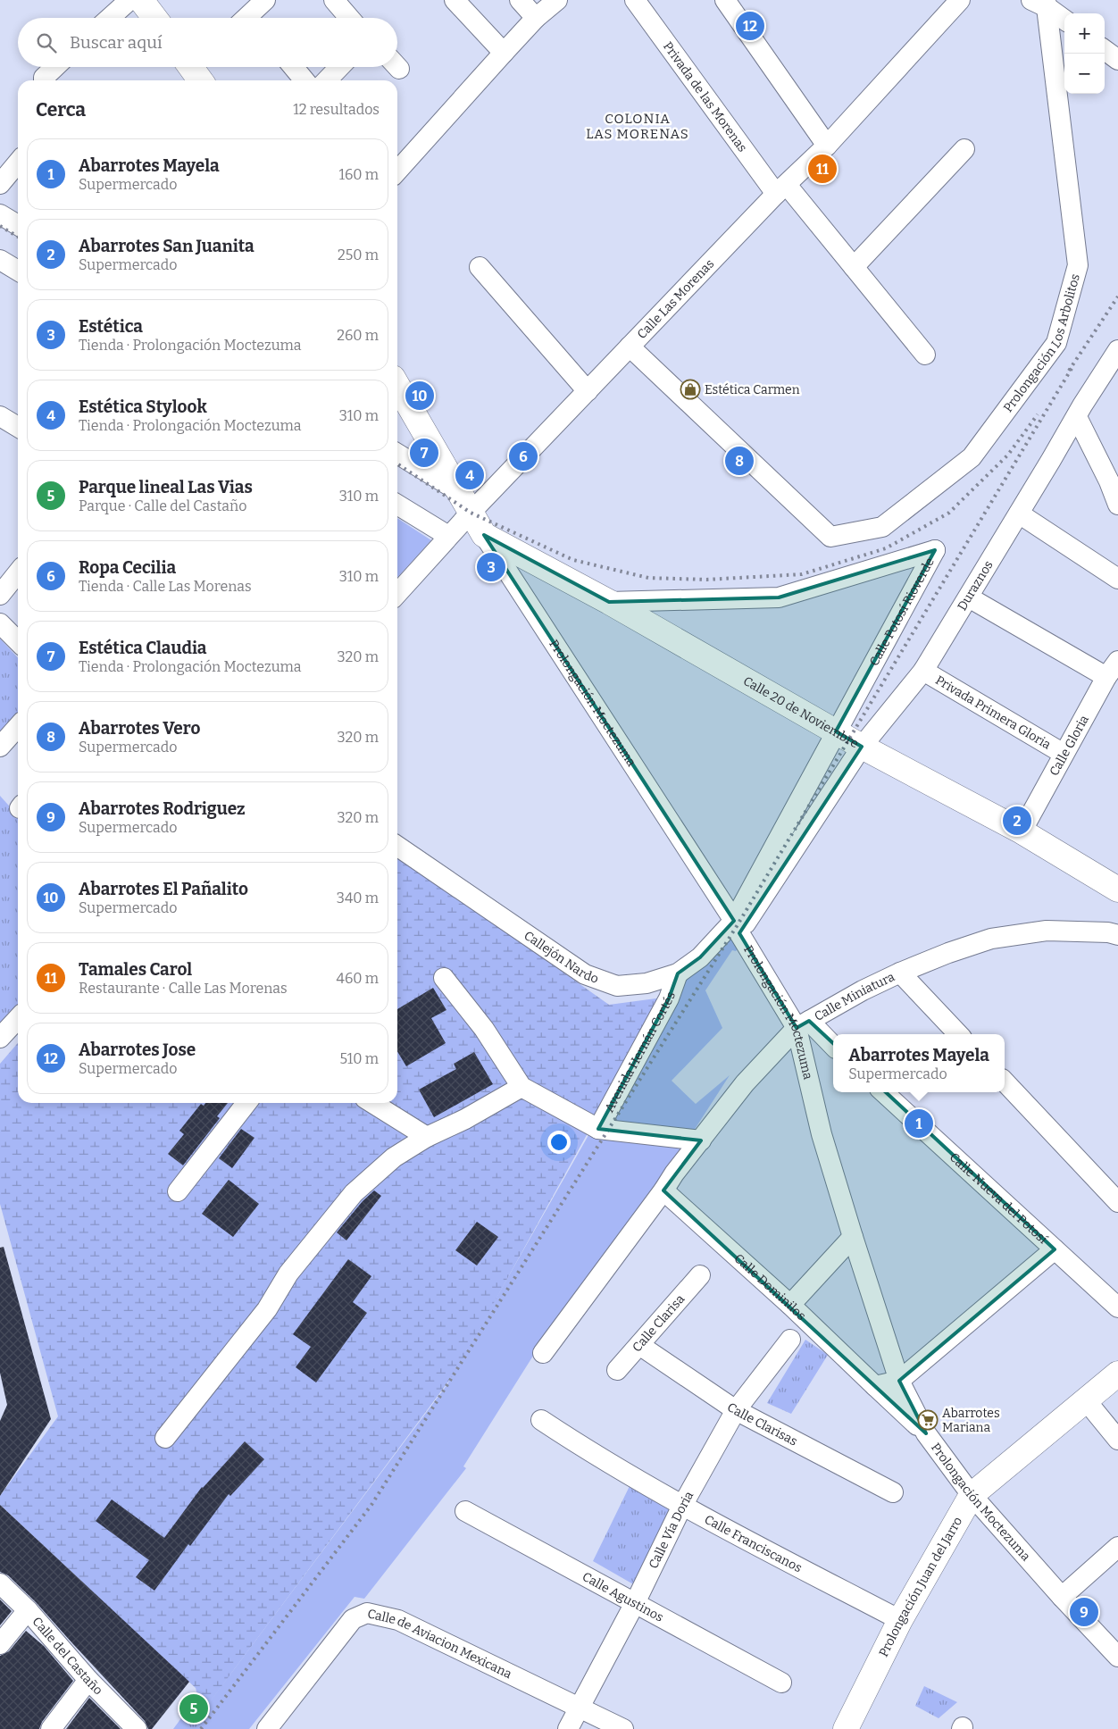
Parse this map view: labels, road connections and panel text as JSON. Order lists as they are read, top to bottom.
{
  "streets": {
    "main road": ["Prolongación Moctezuma", "Calle 20 de Noviembre", "Prolongación Juan del Jarro"],
    "street": [
      "Privada de las Morenas",
      "Calle Las Morenas",
      "Prolongación Los Arbolitos",
      "Duraznos",
      "Calle Potosí Rioverde",
      "Privada Primera Gloria",
      "Calle Gloria",
      "Callejón Nardo",
      "Calle Miniatura",
      "Avenida Hernán Cortés",
      "Calle Nueva del Potosí",
      "Calle Dominilos",
      "Calle Clarisa",
      "Calle Clarisas",
      "Calle Vía Doria",
      "Calle Franciscanos",
      "Calle Agustinos",
      "Calle de Aviacion Mexicana",
      "Calle del Castaño"
    ]
  },
  "crossings": [
    ["Privada de las Morenas", "Calle Las Morenas"],
    ["Calle Las Morenas", "Prolongación Los Arbolitos"],
    ["Calle Las Morenas", "Prolongación Moctezuma"],
    ["Duraznos", "Calle 20 de Noviembre"],
    ["Duraznos", "Privada Primera Gloria"],
    ["Calle Potosí Rioverde", "Prolongación Moctezuma"],
    ["Calle Potosí Rioverde", "Calle 20 de Noviembre"],
    ["Calle Potosí Rioverde", "Callejón Nardo"],
    ["Prolongación Moctezuma", "Calle 20 de Noviembre"],
    ["Prolongación Moctezuma", "Callejón Nardo"],
    ["Prolongación Moctezuma", "Calle Miniatura"],
    ["Prolongación Moctezuma", "Calle Dominilos"],
    ["Prolongación Moctezuma", "Prolongación Juan del Jarro"],
    ["Calle 20 de Noviembre", "Calle Gloria"],
    ["Privada Primera Gloria", "Calle Gloria"],
    ["Callejón Nardo", "Avenida Hernán Cortés"],
    ["Calle Miniatura", "Calle Dominilos"],
    ["Calle Clarisa", "Calle Clarisas"],
    ["Calle Clarisas", "Calle Vía Doria"],
    ["Calle Vía Doria", "Calle Franciscanos"],
    ["Calle Vía Doria", "Calle Agustinos"],
    ["Calle Vía Doria", "Calle de Aviacion Mexicana"],
    ["Calle Franciscanos", "Prolongación Juan del Jarro"]
  ],
  "districts": ["COLONIA LAS MORENAS"],
  "places": {
    "shop": ["Estética Carmen"],
    "supermarket": ["Abarrotes Mariana"]
  },
  "page": {
    "pins": [
      "12",
      "11",
      "10",
      "7",
      "6",
      "8",
      "4",
      "3",
      "2",
      "1",
      "9",
      "5"
    ],
    "map_buttons": ["+", "−"],
    "search": "Buscar aquí",
    "heading": ["Cerca", "12 resultados"],
    "list": [
      {
        "mark": "1",
        "name": "Abarrotes Mayela",
        "note": "Supermercado",
        "value": "160 m"
      },
      {
        "mark": "2",
        "name": "Abarrotes San Juanita",
        "note": "Supermercado",
        "value": "250 m"
      },
      {
        "mark": "3",
        "name": "Estética",
        "note": "Tienda · Prolongación Moctezuma",
        "value": "260 m"
      },
      {
        "mark": "4",
        "name": "Estética Stylook",
        "note": "Tienda · Prolongación Moctezuma",
        "value": "310 m"
      },
      {
        "mark": "5",
        "name": "Parque lineal Las Vias",
        "note": "Parque · Calle del Castaño",
        "value": "310 m"
      },
      {
        "mark": "6",
        "name": "Ropa Cecilia",
        "note": "Tienda · Calle Las Morenas",
        "value": "310 m"
      },
      {
        "mark": "7",
        "name": "Estética Claudia",
        "note": "Tienda · Prolongación Moctezuma",
        "value": "320 m"
      },
      {
        "mark": "8",
        "name": "Abarrotes Vero",
        "note": "Supermercado",
        "value": "320 m"
      },
      {
        "mark": "9",
        "name": "Abarrotes Rodriguez",
        "note": "Supermercado",
        "value": "320 m"
      },
      {
        "mark": "10",
        "name": "Abarrotes El Pañalito",
        "note": "Supermercado",
        "value": "340 m"
      },
      {
        "mark": "11",
        "name": "Tamales Carol",
        "note": "Restaurante · Calle Las Morenas",
        "value": "460 m"
      },
      {
        "mark": "12",
        "name": "Abarrotes Jose",
        "note": "Supermercado",
        "value": "510 m"
      }
    ],
    "popup": ["Abarrotes Mayela", "Supermercado"]
  }
}
